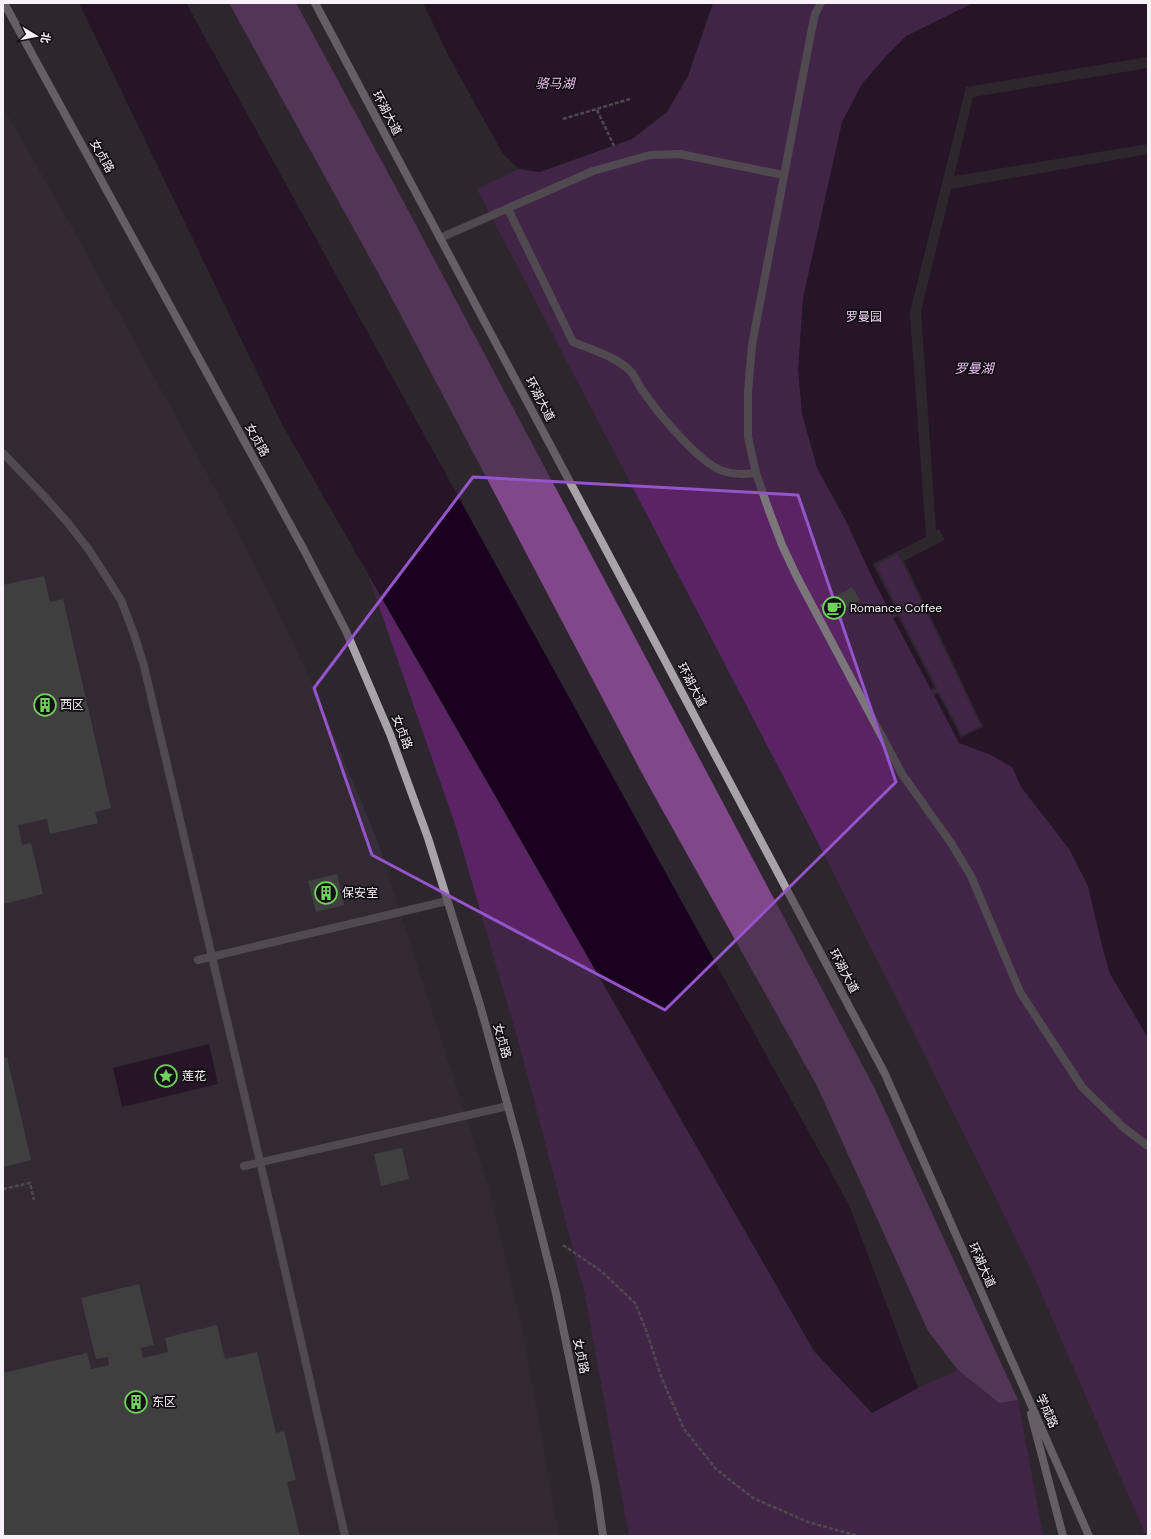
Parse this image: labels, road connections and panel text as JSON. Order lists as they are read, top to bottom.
{
  "streets": {
    "main road": ["环湖大道", "女贞路", "学成路"]
  },
  "crossings": [
    ["环湖大道", "学成路"]
  ],
  "water": ["骆马湖", "罗曼湖"],
  "parks": ["罗曼园"],
  "places": {
    "cafe": ["Romance Coffee"],
    "building": ["西区", "保安室", "东区"],
    "place": ["莲花"]
  },
  "north": "right"
}
